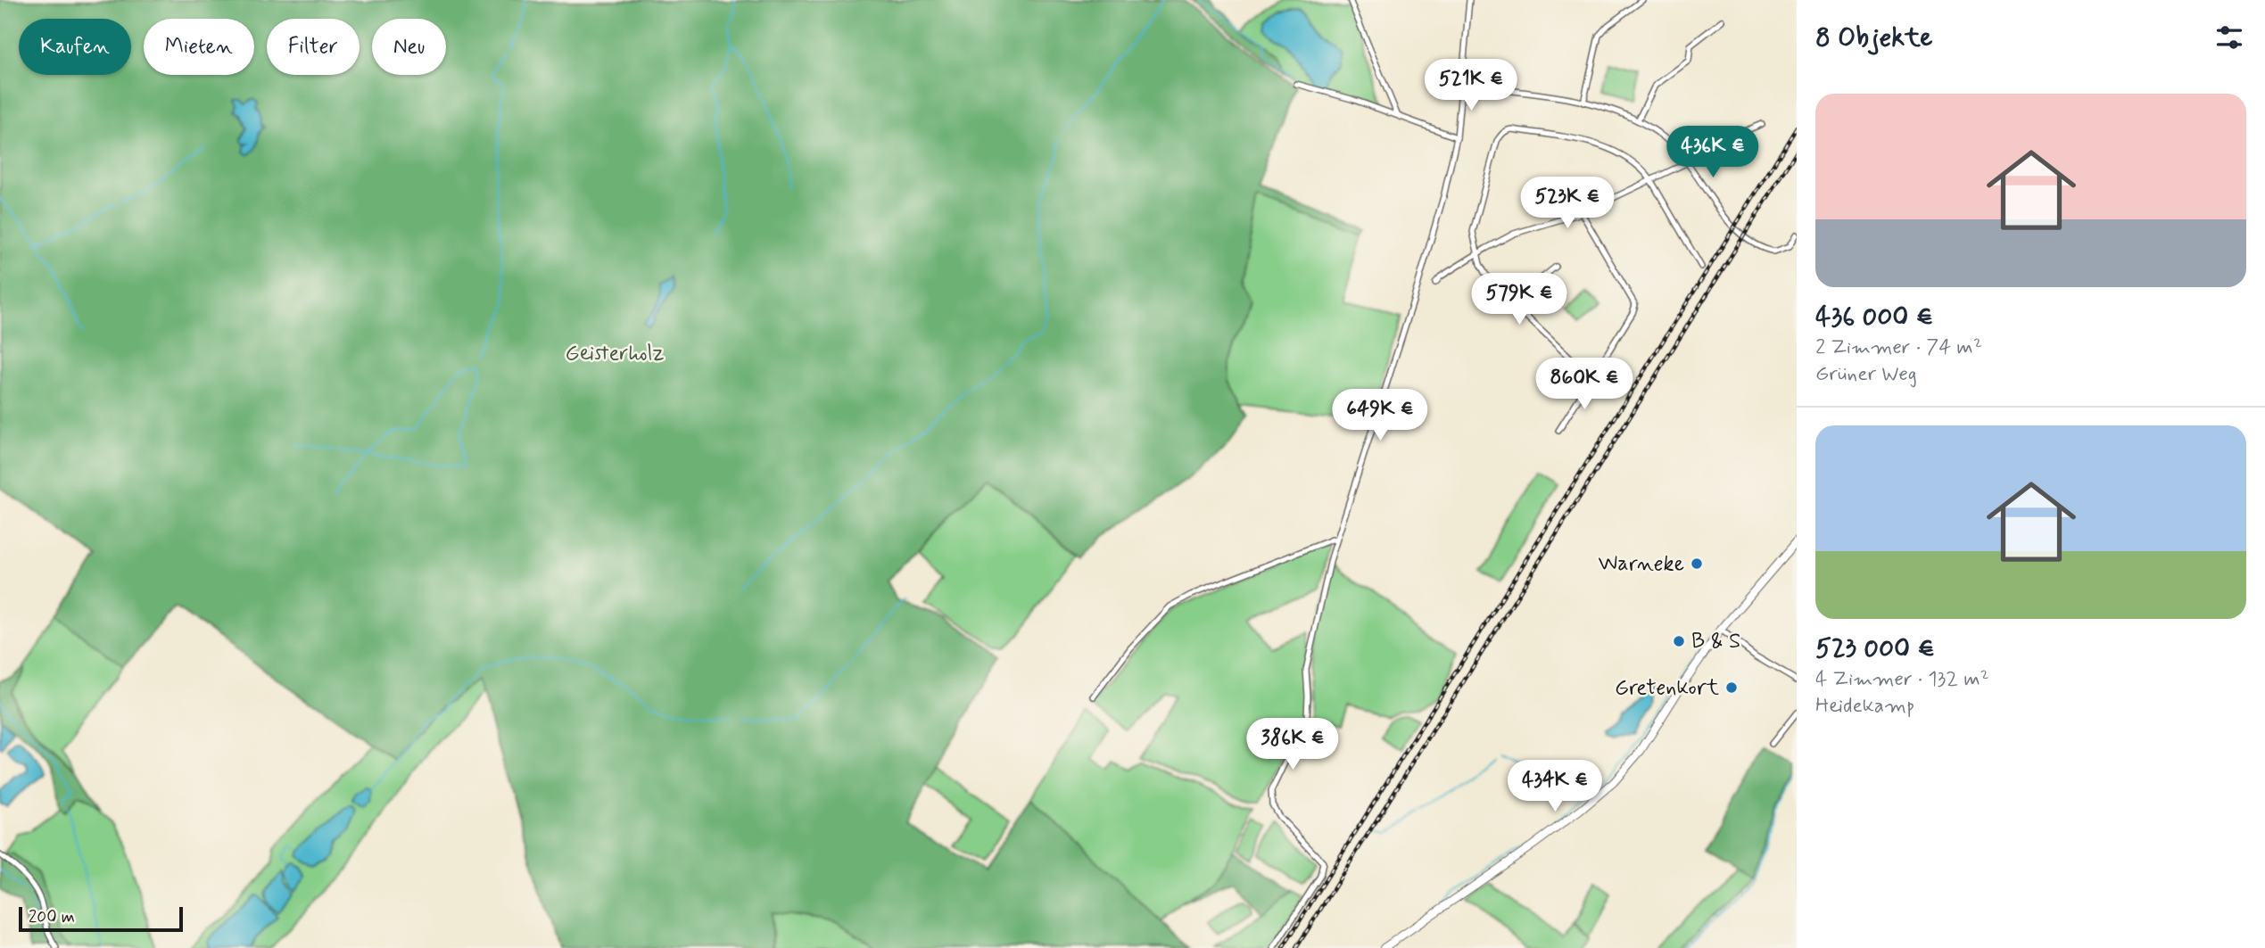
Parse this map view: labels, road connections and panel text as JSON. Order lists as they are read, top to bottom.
{
  "parks": ["Geisterholz"],
  "places": ["Warneke", "B & S", "Gretenkort"],
  "scale_bar": "200 m",
  "page": {
    "heading": "8 Objekte",
    "chip": [
      "Kaufen",
      "Mieten",
      "Filter",
      "Neu"
    ],
    "price": [
      "521K €",
      "436K €",
      "523K €",
      "579K €",
      "860K €",
      "649K €",
      "386K €",
      "434K €"
    ],
    "list": [
      {
        "name": "436 000 €",
        "note": "2 Zimmer · 74 m² · Grüner Weg"
      },
      {
        "name": "523 000 €",
        "note": "4 Zimmer · 132 m² · Heidekamp"
      }
    ],
    "scale": "200 m"
  }
}
